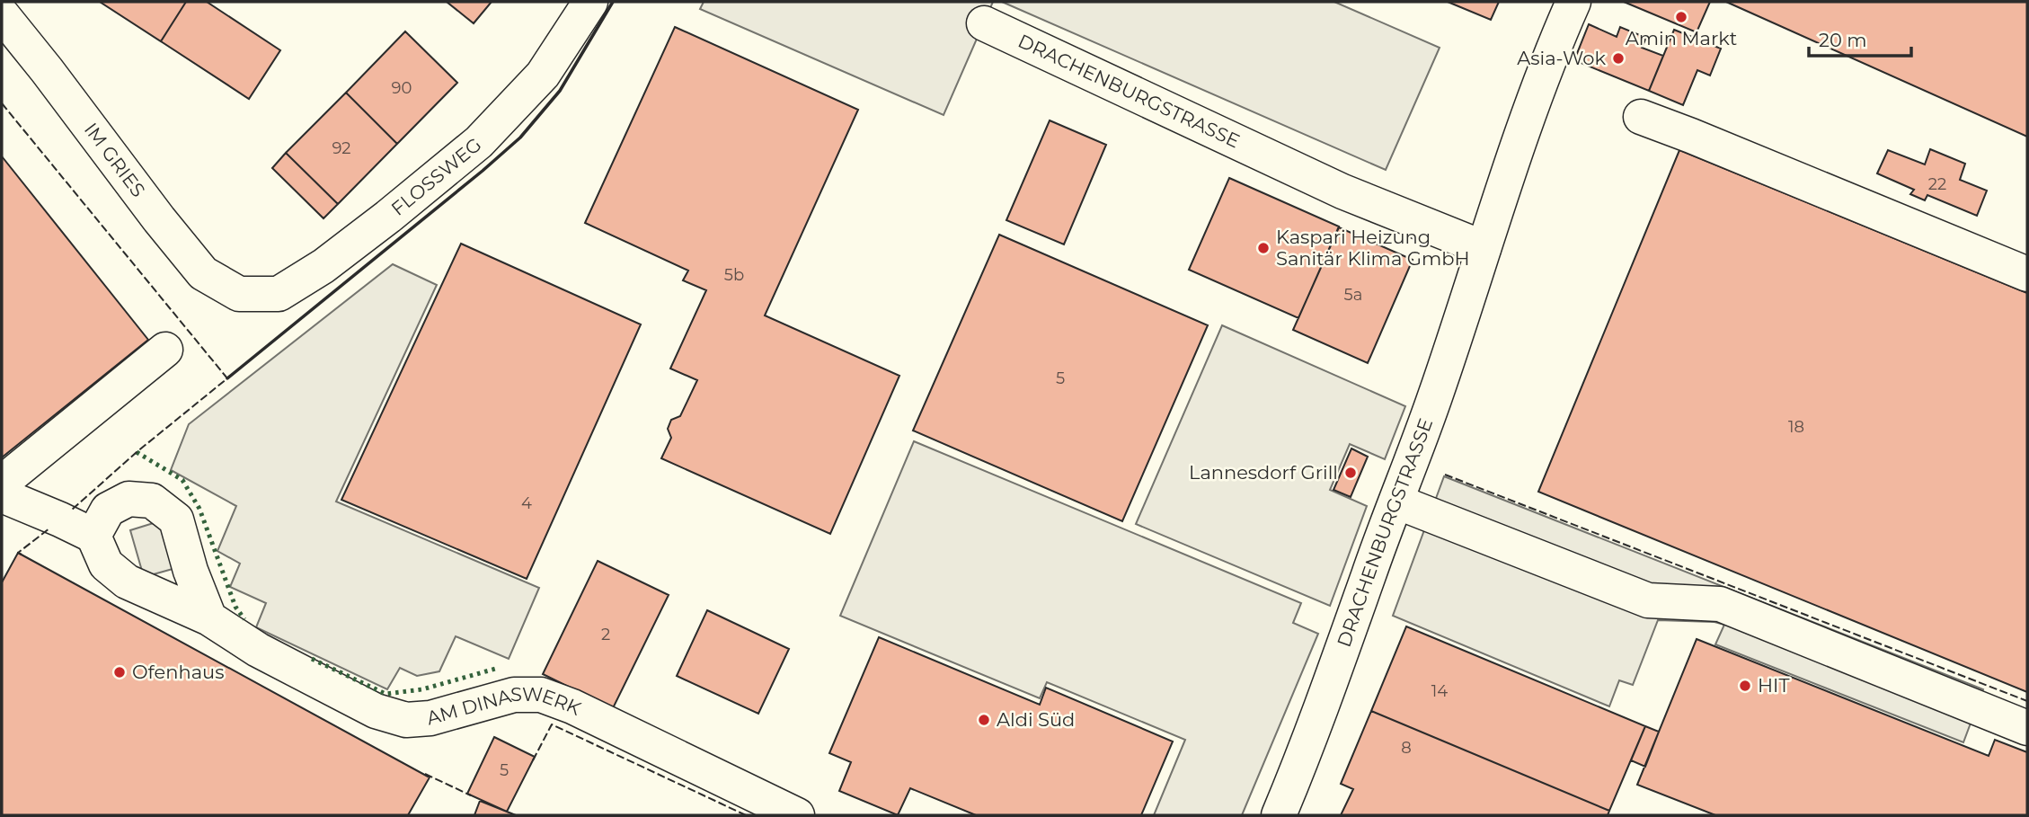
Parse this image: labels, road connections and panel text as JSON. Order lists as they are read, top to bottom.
{
  "streets": {
    "street": [
      "DRACHENBURGSTRASSE",
      "IM GRIES",
      "FLOSSWEG",
      "AM DINASWERK"
    ]
  },
  "crossings": [
    ["IM GRIES", "FLOSSWEG"]
  ],
  "places": [
    "Amin Markt",
    "Asia-Wok",
    "Kaspari Heizung Sanitär Klima GmbH",
    "Lannesdorf Grill",
    "Ofenhaus",
    "HIT",
    "Aldi Süd"
  ],
  "house_numbers": [
    "90",
    "92",
    "22",
    "5b",
    "5a",
    "5",
    "18",
    "4",
    "2",
    "14",
    "8",
    "5"
  ],
  "scale_bar": "20 m"
}
